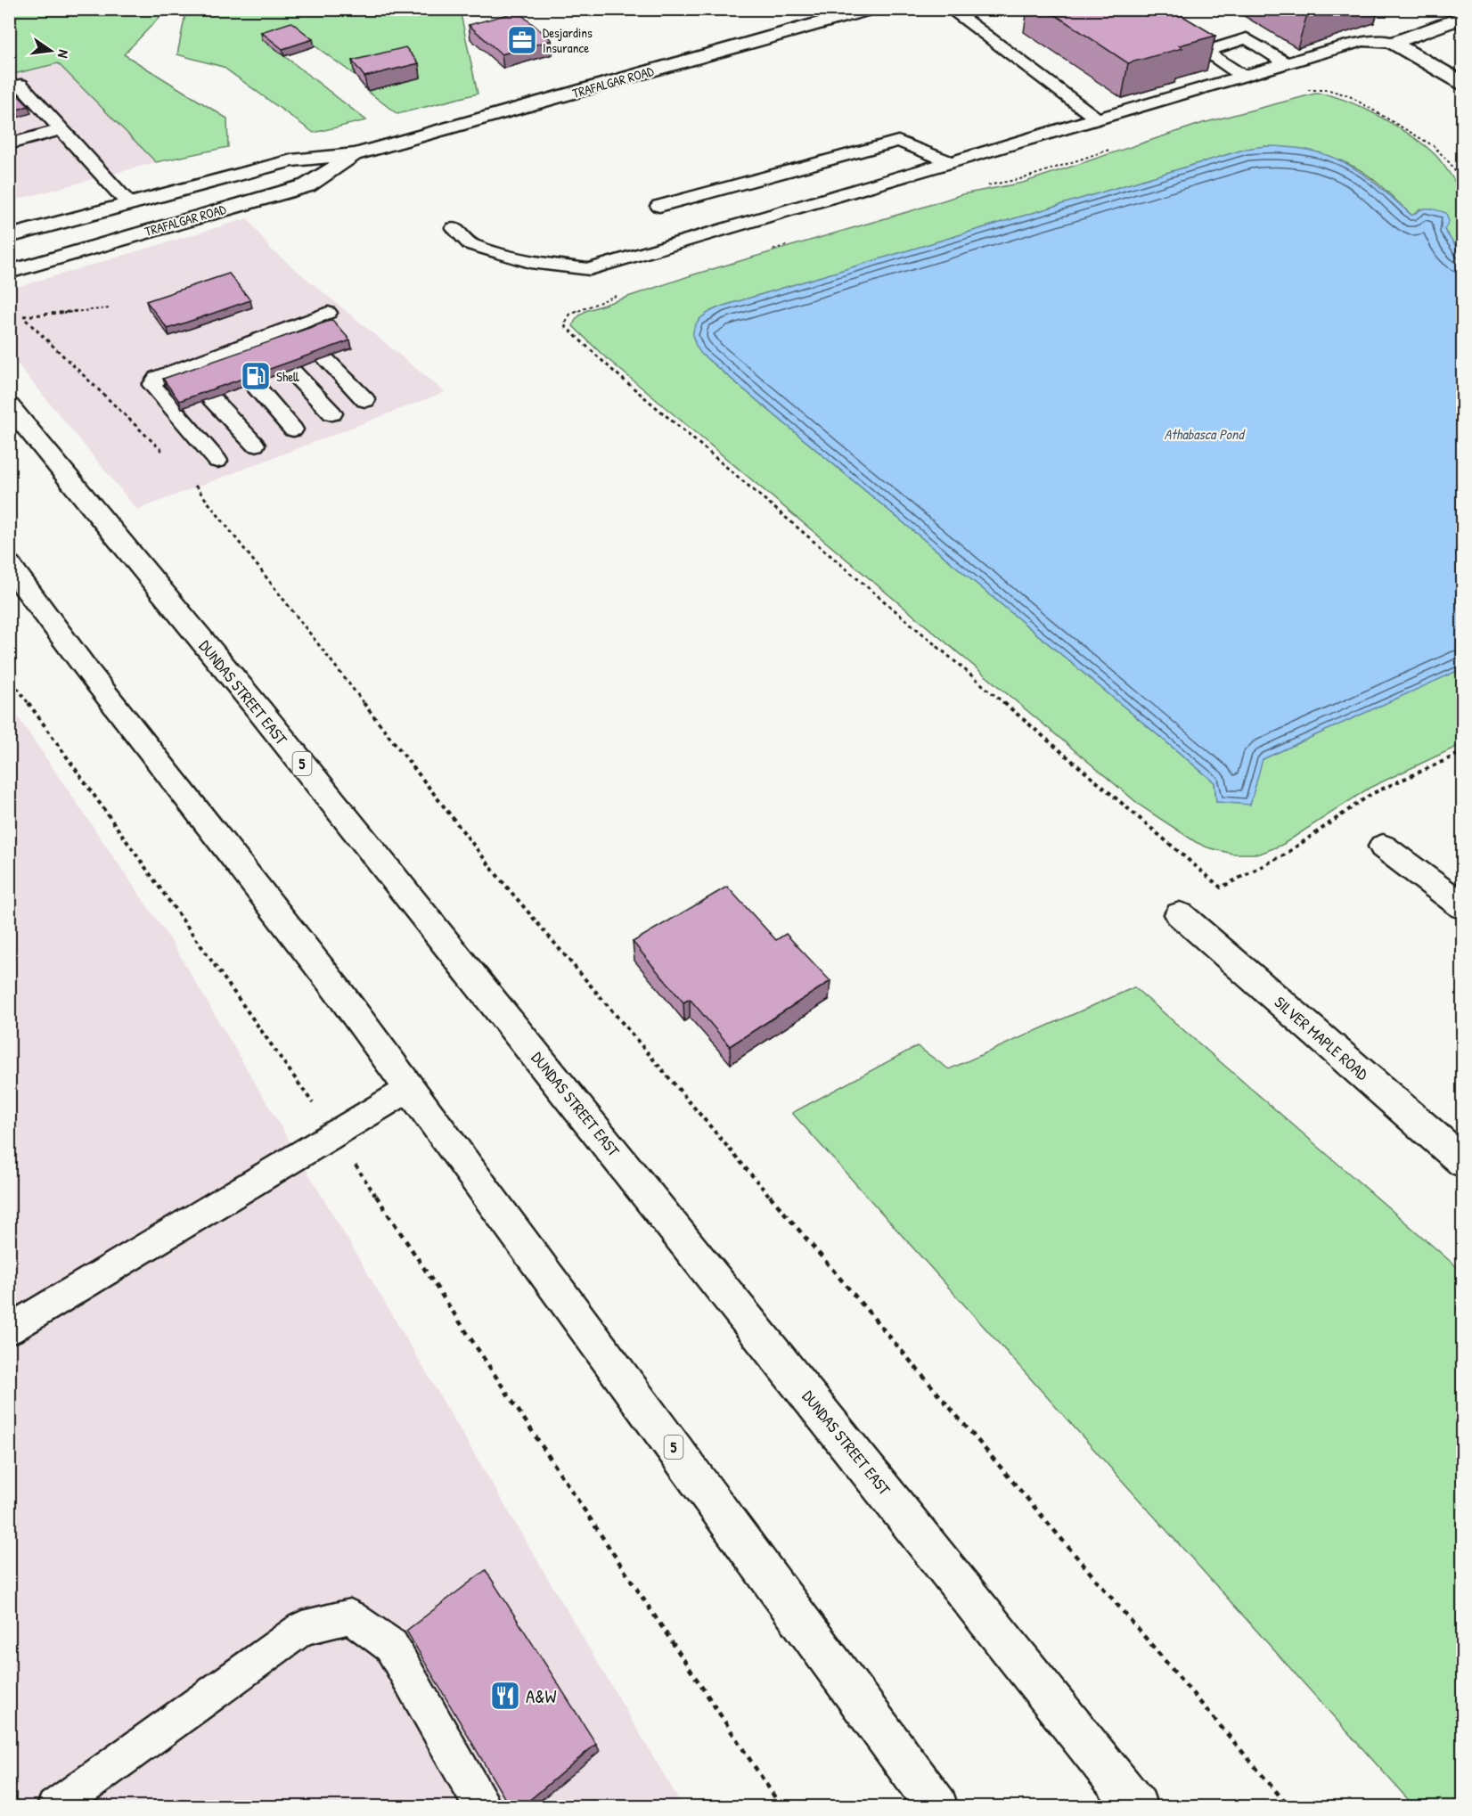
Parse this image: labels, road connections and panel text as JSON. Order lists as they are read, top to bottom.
{
  "streets": {
    "main road": [
      "TRAFALGAR ROAD",
      "DUNDAS STREET EAST",
      "5",
      "SILVER MAPLE ROAD"
    ]
  },
  "water": ["Athabasca Pond"],
  "places": {
    "office": ["Desjardins Insurance"],
    "fuel station": ["Shell"],
    "restaurant": ["A&W"]
  },
  "north": "right"
}
